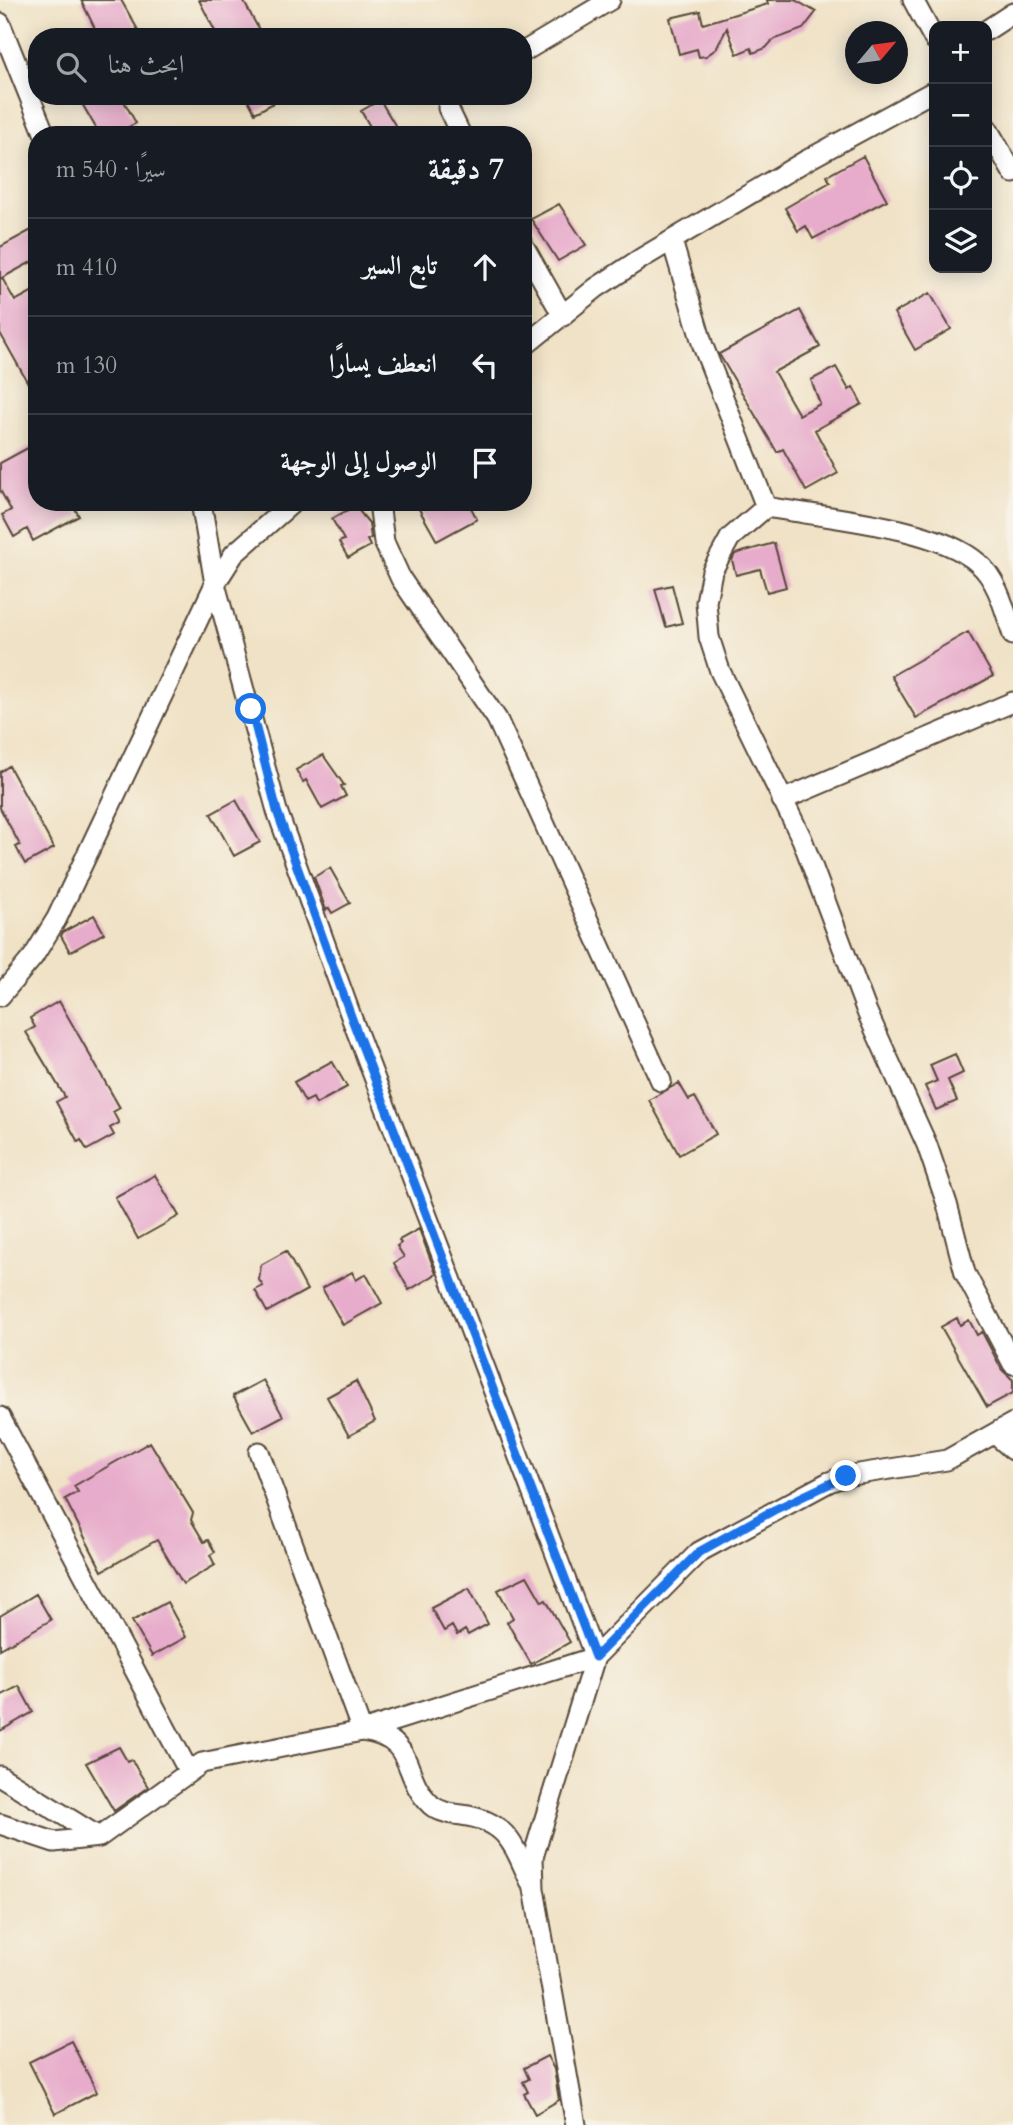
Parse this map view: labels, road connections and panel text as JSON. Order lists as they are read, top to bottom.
{
  "north": "top right",
  "page": {
    "map_buttons": ["+", "−"],
    "search": "ابحث هنا",
    "heading": ["7 دقيقة", "سيرًا · 540 m"],
    "list": [
      ["تابع السير", "410 m"],
      ["انعطف يسارًا", "130 m"],
      "الوصول إلى الوجهة"
    ]
  }
}
